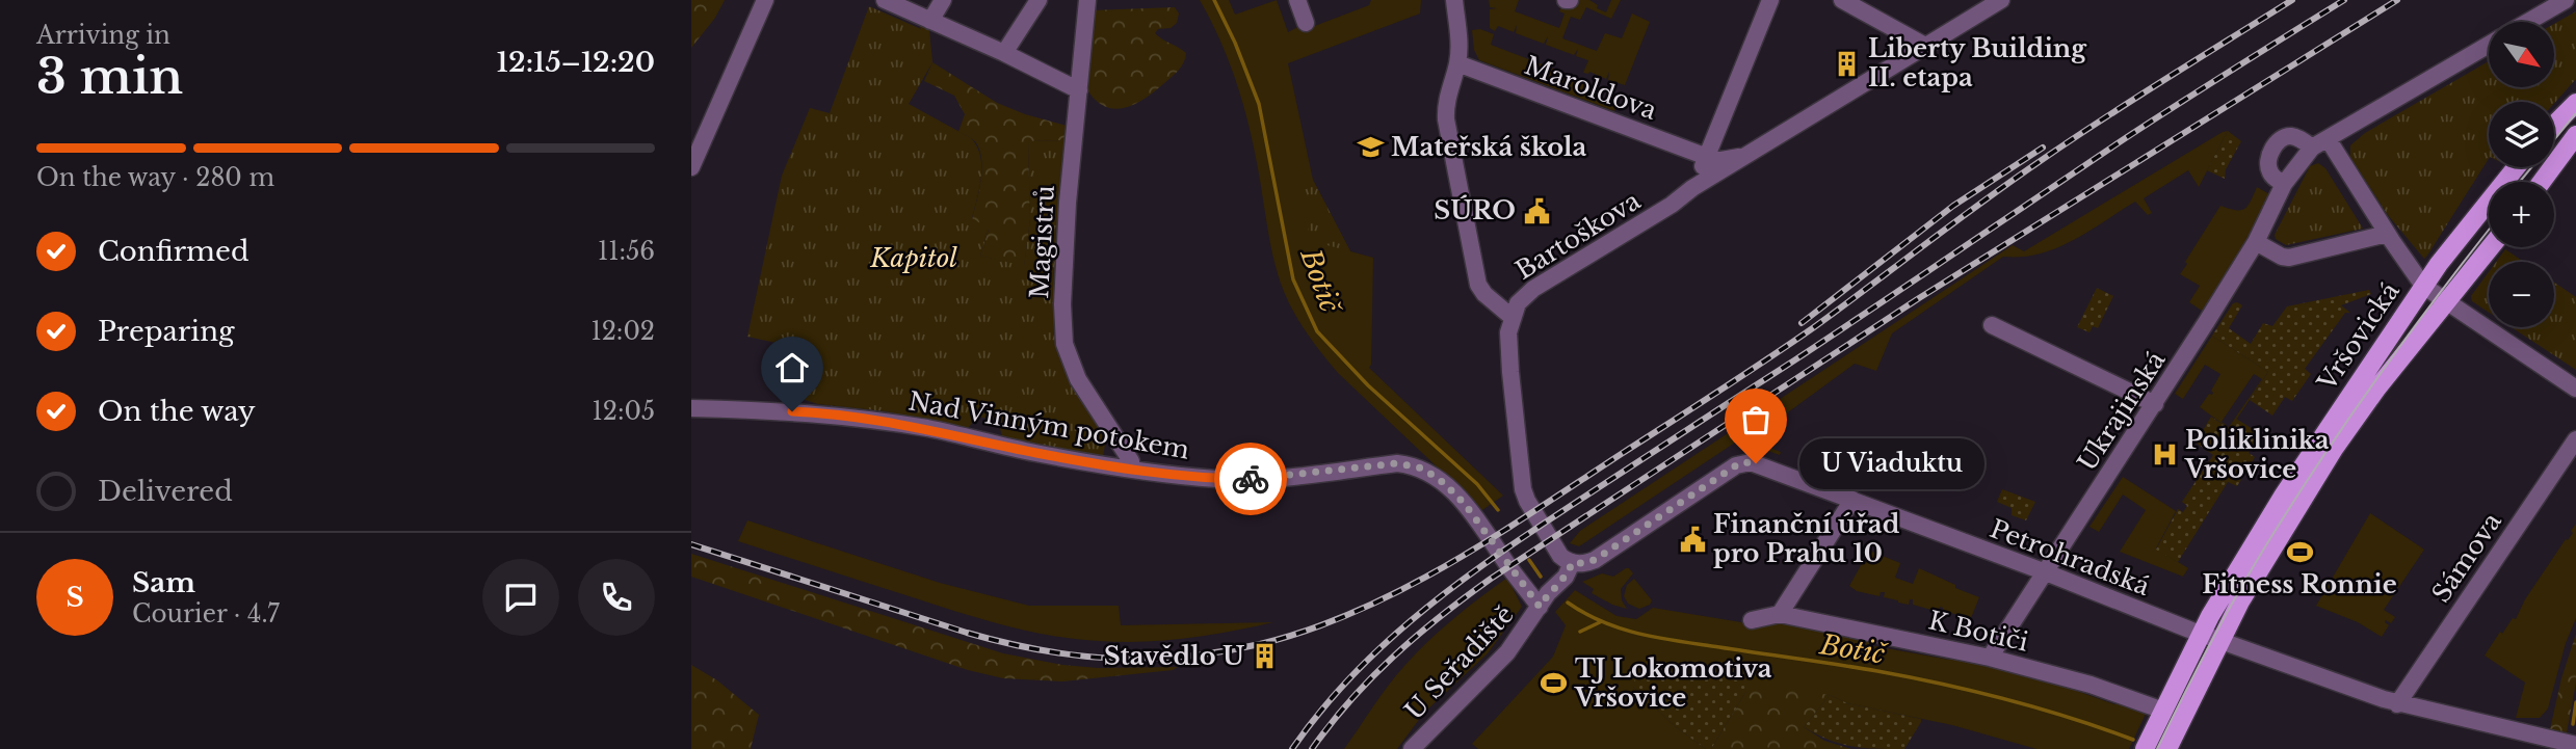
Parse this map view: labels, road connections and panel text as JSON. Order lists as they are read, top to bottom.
{
  "streets": {
    "main road": ["Vršovická"],
    "street": [
      "Maroldova",
      "Bartoškova",
      "Magistrů",
      "Ukrajinská",
      "Nad Vinným potokem",
      "Petrohradská",
      "Sámova",
      "K Botiči",
      "U Seřadiště"
    ]
  },
  "crossings": [
    ["Maroldova", "Bartoškova"],
    ["Bartoškova", "Petrohradská"],
    ["Magistrů", "Nad Vinným potokem"],
    ["Vršovická", "Petrohradská"],
    ["Vršovická", "K Botiči"],
    ["Ukrajinská", "Petrohradská"],
    ["Ukrajinská", "K Botiči"],
    ["Nad Vinným potokem", "U Seřadiště"],
    ["Petrohradská", "Sámova"]
  ],
  "water": ["Botič"],
  "parks": ["Kapitol"],
  "places": {
    "building": ["Liberty Building II. etapa", "Stavědlo U"],
    "school or university": ["Mateřská škola"],
    "public building": ["SÚRO", "Finanční úřad pro Prahu 10"],
    "hospital": ["Poliklinika Vršovice"],
    "other": ["U Viaduktu"],
    "sports": ["Fitness Ronnie", "TJ Lokomotiva Vršovice"]
  },
  "north": "bottom right",
  "page": {
    "heading": ["3 min", "Arriving in", "12:15–12:20"],
    "panel": ["Sam", "Courier · 4.7"],
    "map_buttons": ["+", "−"],
    "bar": "On the way · 280 m",
    "list": [
      ["Confirmed", "11:56"],
      ["Preparing", "12:02"],
      ["On the way", "12:05"],
      "Delivered"
    ],
    "bubble": "U Viaduktu",
    "round": "S"
  }
}
